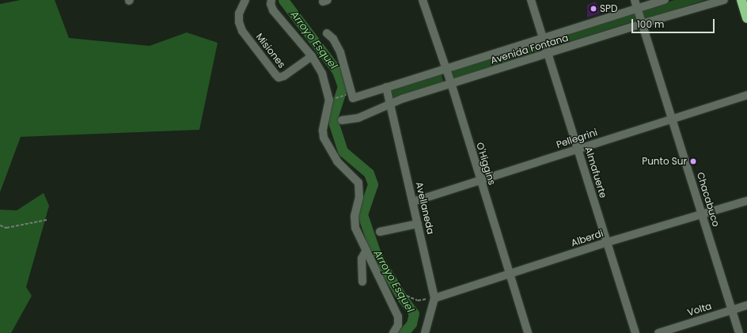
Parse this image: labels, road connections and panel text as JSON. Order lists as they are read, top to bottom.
{
  "streets": {
    "street": [
      "Avenida Fontana",
      "Misiones",
      "Pellegrini",
      "O'Higgins",
      "Almafuerte",
      "Chacabuco",
      "Avellaneda",
      "Alberdi",
      "Volta"
    ]
  },
  "crossings": [
    ["Avenida Fontana", "O'Higgins"],
    ["Avenida Fontana", "Almafuerte"],
    ["Avenida Fontana", "Chacabuco"],
    ["Avenida Fontana", "Avellaneda"],
    ["Pellegrini", "O'Higgins"],
    ["Pellegrini", "Almafuerte"],
    ["Pellegrini", "Chacabuco"],
    ["Pellegrini", "Avellaneda"],
    ["O'Higgins", "Alberdi"],
    ["Almafuerte", "Alberdi"],
    ["Chacabuco", "Alberdi"],
    ["Chacabuco", "Volta"],
    ["Avellaneda", "Alberdi"]
  ],
  "water": ["Arroyo Esquel"],
  "places": ["SPD", "Punto Sur"],
  "scale_bar": "100 m"
}
